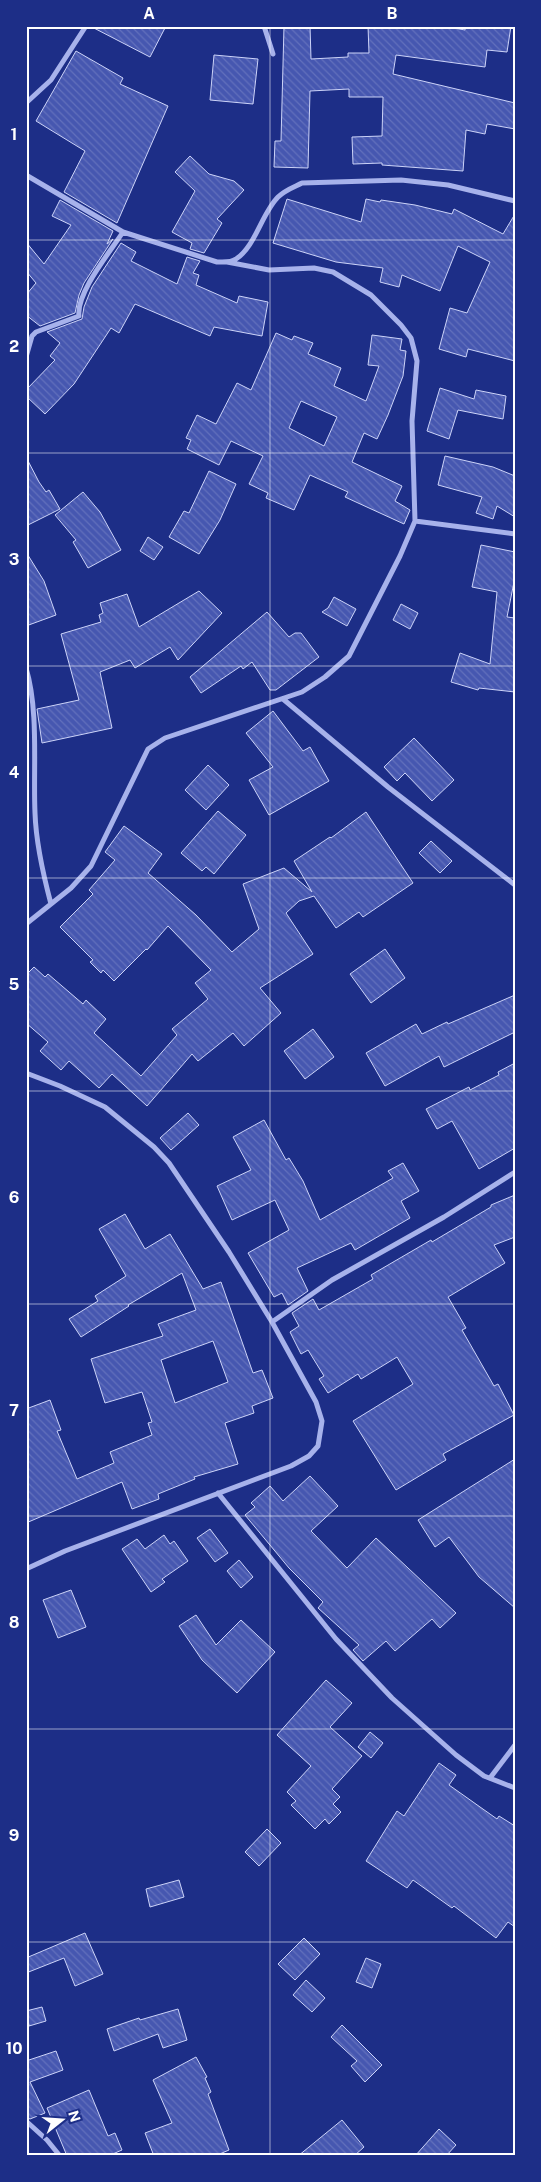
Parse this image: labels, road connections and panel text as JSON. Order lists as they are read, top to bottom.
{
  "north": "right",
  "grid": {
    "columns": ["A", "B"],
    "rows": [
      "1",
      "2",
      "3",
      "4",
      "5",
      "6",
      "7",
      "8",
      "9",
      "10"
    ]
  }
}
